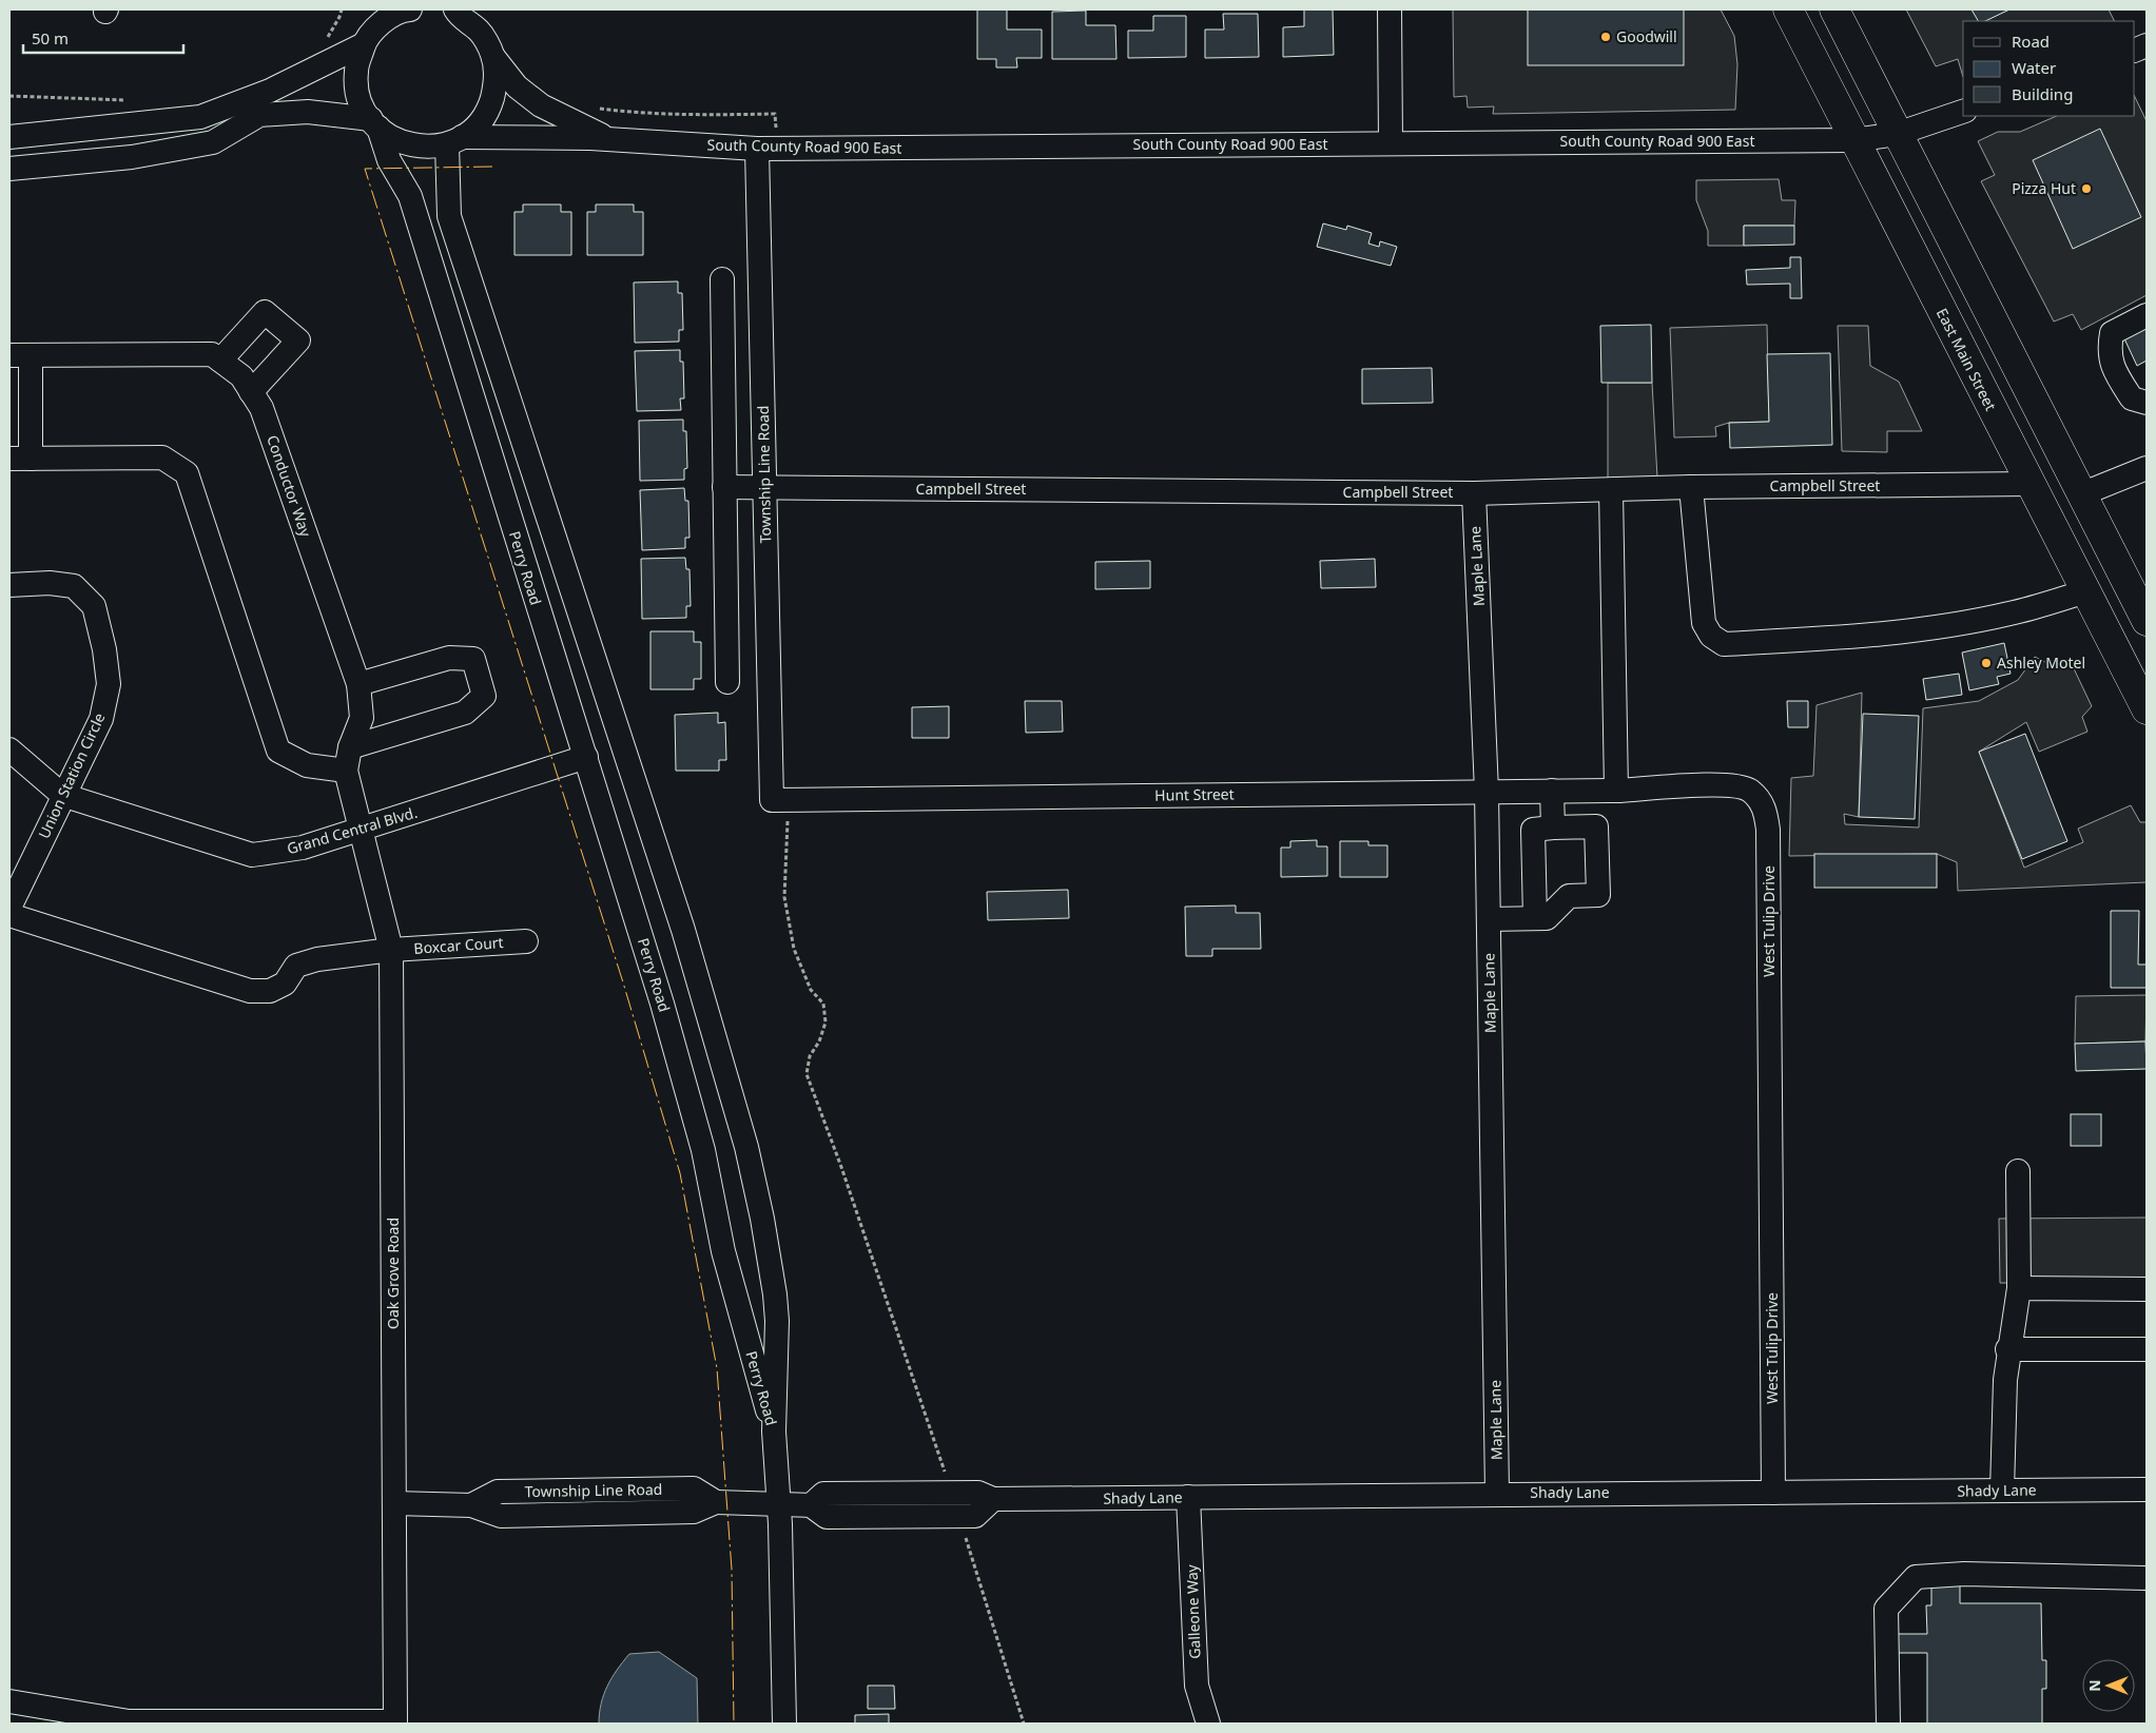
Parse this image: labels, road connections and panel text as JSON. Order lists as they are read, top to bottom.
{
  "streets": {
    "main road": ["East Main Street"],
    "street": [
      "South County Road 900 East",
      "Township Line Road",
      "Conductor Way",
      "Campbell Street",
      "Maple Lane",
      "Perry Road",
      "Union Station Circle",
      "Hunt Street",
      "Grand Central Blvd.",
      "West Tulip Drive",
      "Boxcar Court",
      "Oak Grove Road",
      "Shady Lane",
      "Galleone Way"
    ]
  },
  "crossings": [
    ["South County Road 900 East", "East Main Street"],
    ["South County Road 900 East", "Township Line Road"],
    ["South County Road 900 East", "Perry Road"],
    ["East Main Street", "Campbell Street"],
    ["Township Line Road", "Campbell Street"],
    ["Township Line Road", "Hunt Street"],
    ["Township Line Road", "Oak Grove Road"],
    ["Campbell Street", "Maple Lane"],
    ["Maple Lane", "Hunt Street"],
    ["Maple Lane", "Shady Lane"],
    ["Perry Road", "Grand Central Blvd."],
    ["Union Station Circle", "Grand Central Blvd."],
    ["Hunt Street", "West Tulip Drive"],
    ["Grand Central Blvd.", "Oak Grove Road"],
    ["West Tulip Drive", "Shady Lane"],
    ["Boxcar Court", "Oak Grove Road"],
    ["Shady Lane", "Galleone Way"]
  ],
  "places": ["Goodwill", "Pizza Hut", "Ashley Motel"],
  "legend": ["Road", "Water", "Building"],
  "scale_bar": "50 m",
  "north": "left"
}
